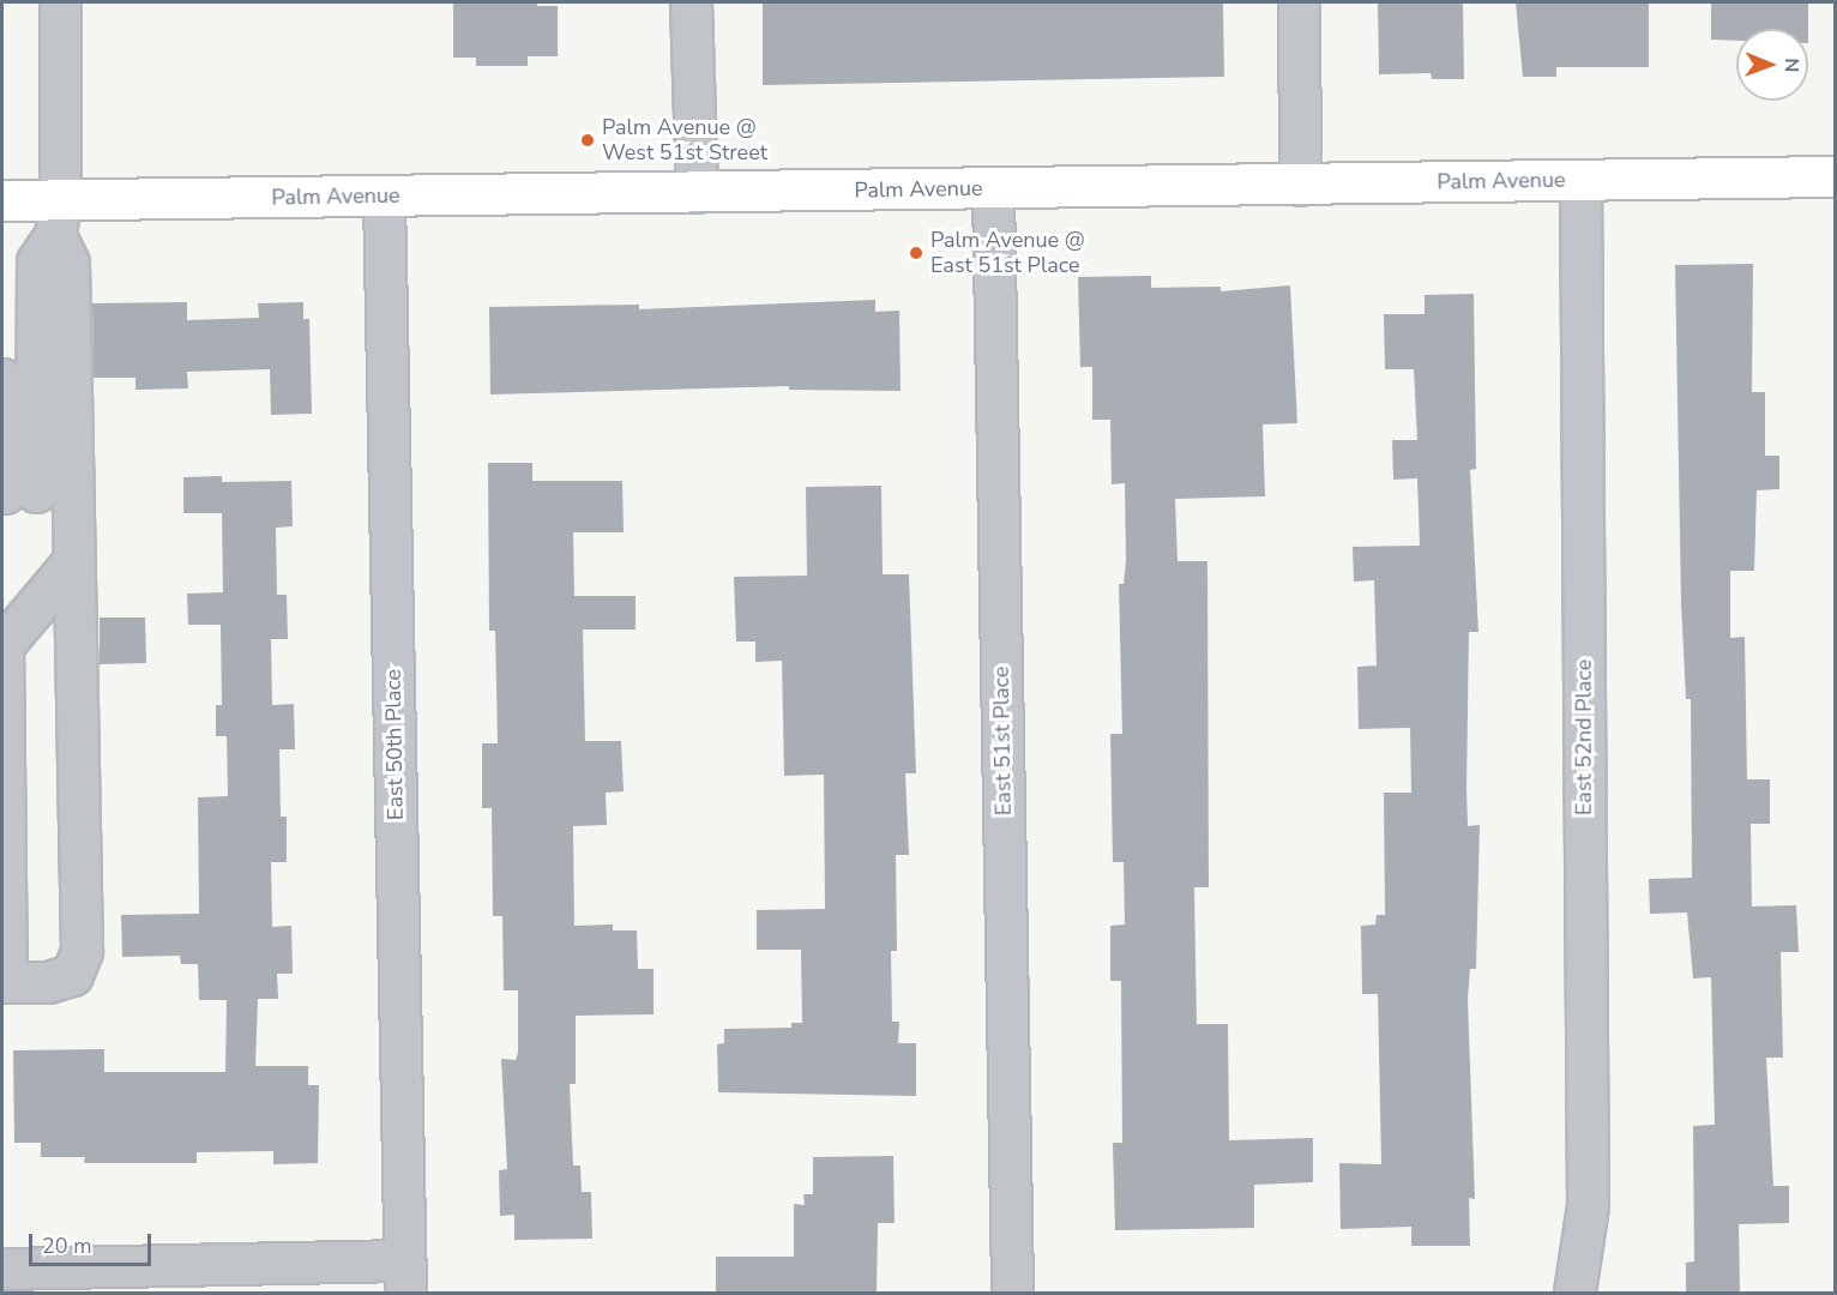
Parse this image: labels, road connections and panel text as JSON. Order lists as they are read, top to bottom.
{
  "streets": {
    "main road": ["Palm Avenue"],
    "street": ["East 52nd Place", "East 51st Place", "East 50th Place"]
  },
  "crossings": [
    ["Palm Avenue", "East 52nd Place"],
    ["Palm Avenue", "East 51st Place"],
    ["Palm Avenue", "East 50th Place"]
  ],
  "places": ["Palm Avenue @ West 51st Street", "Palm Avenue @ East 51st Place"],
  "scale_bar": "20 m",
  "north": "right"
}
